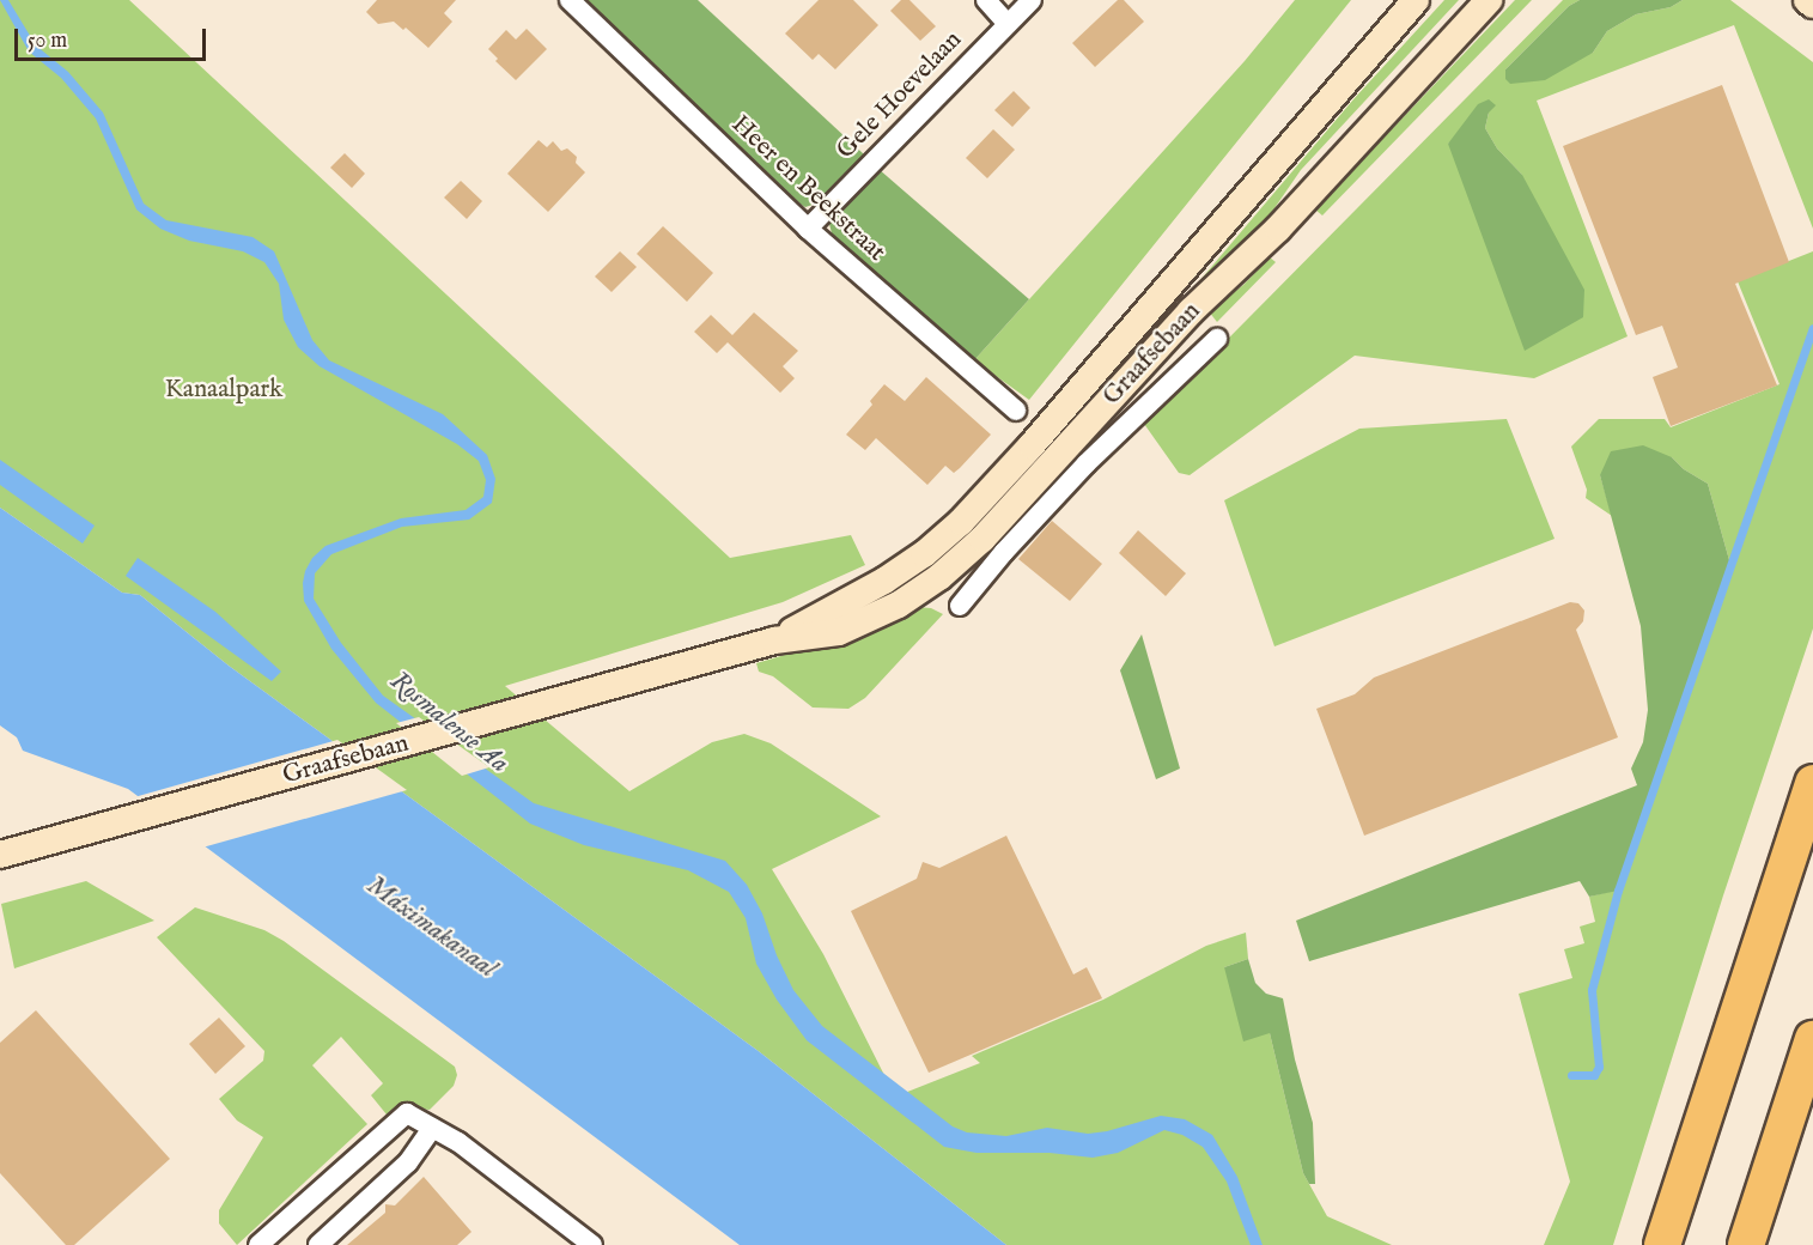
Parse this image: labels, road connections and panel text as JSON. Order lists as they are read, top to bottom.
{
  "streets": {
    "main road": ["Graafsebaan"],
    "street": ["Gele Hoevelaan", "Heer en Beekstraat"]
  },
  "crossings": [
    ["Gele Hoevelaan", "Heer en Beekstraat"]
  ],
  "water": ["Rosmalense Aa", "Máximakanaal"],
  "parks": ["Kanaalpark"],
  "scale_bar": "50 m"
}
